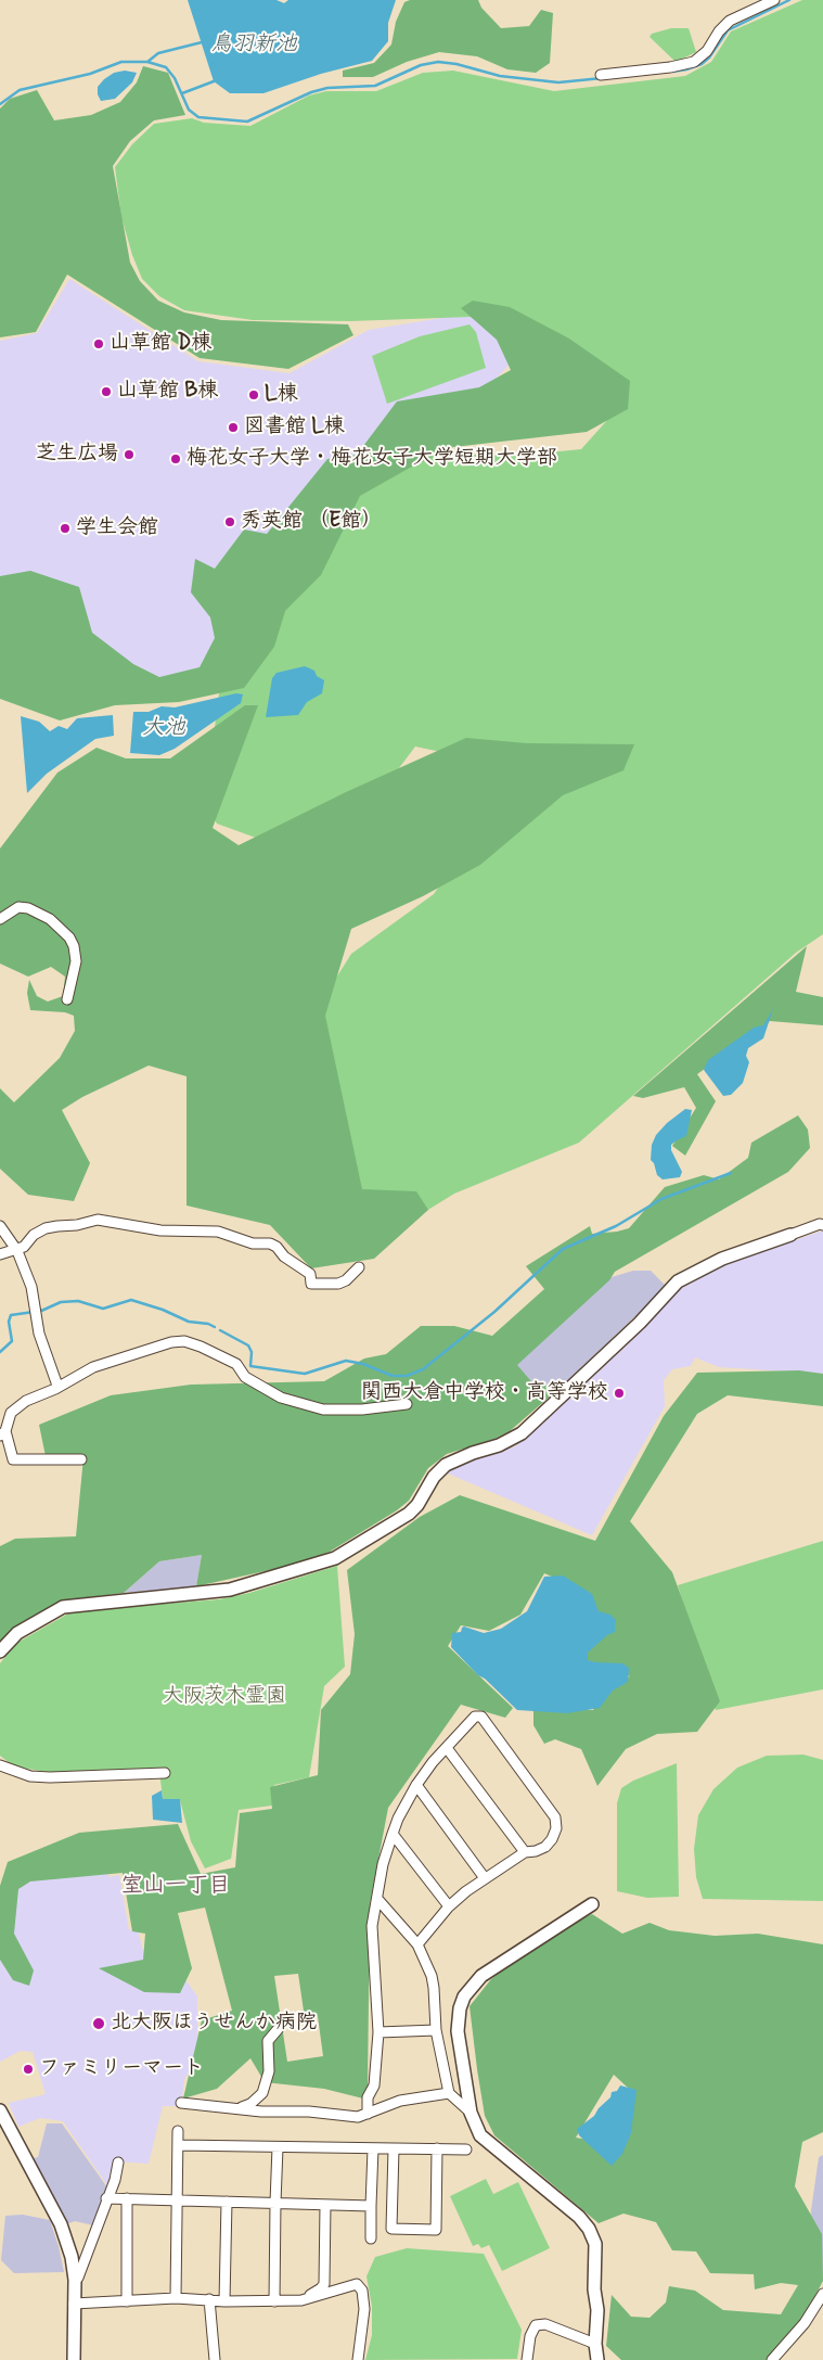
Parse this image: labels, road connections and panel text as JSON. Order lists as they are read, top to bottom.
{
  "districts": ["室山一丁目"],
  "water": ["鳥羽新池", "大池"],
  "parks": ["大阪茨木霊園"],
  "places": [
    "山草館 D棟",
    "山草館 B棟",
    "L棟",
    "図書館 L棟",
    "芝生広場",
    "梅花女子大学・梅花女子大学短期大学部",
    "秀英館 （E館）",
    "学生会館",
    "関西大倉中学校・高等学校",
    "北大阪ほうせんか病院",
    "ファミリーマート"
  ]
}
